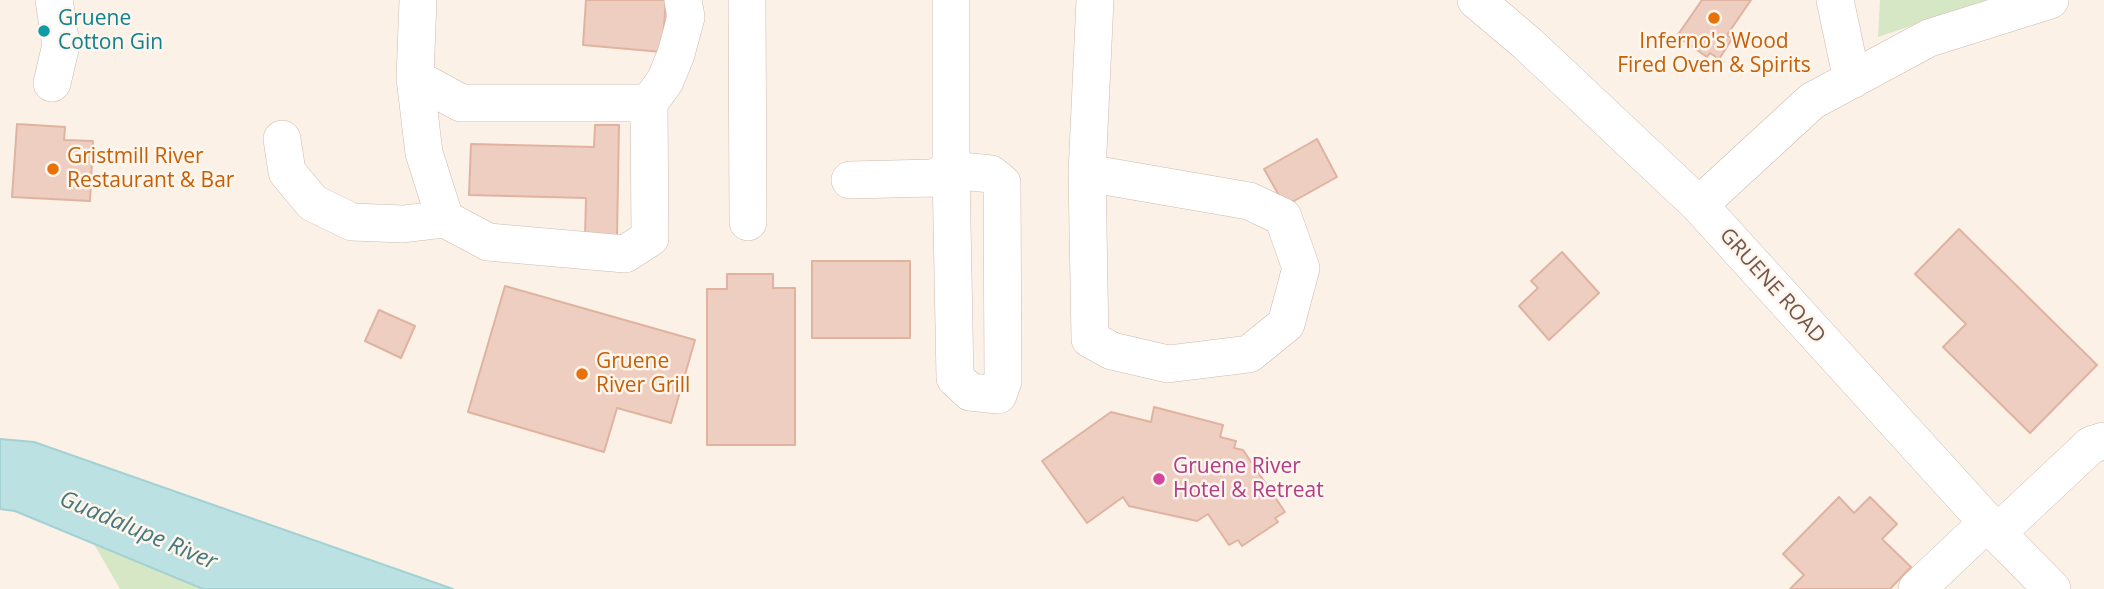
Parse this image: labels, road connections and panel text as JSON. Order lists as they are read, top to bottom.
{
  "streets": {
    "street": ["GRUENE ROAD"]
  },
  "water": ["Guadalupe River"],
  "places": [
    "Inferno's Wood Fired Oven & Spirits",
    "Gruene Cotton Gin",
    "Gristmill River Restaurant & Bar",
    "Gruene River Grill",
    "Gruene River Hotel & Retreat"
  ]
}
